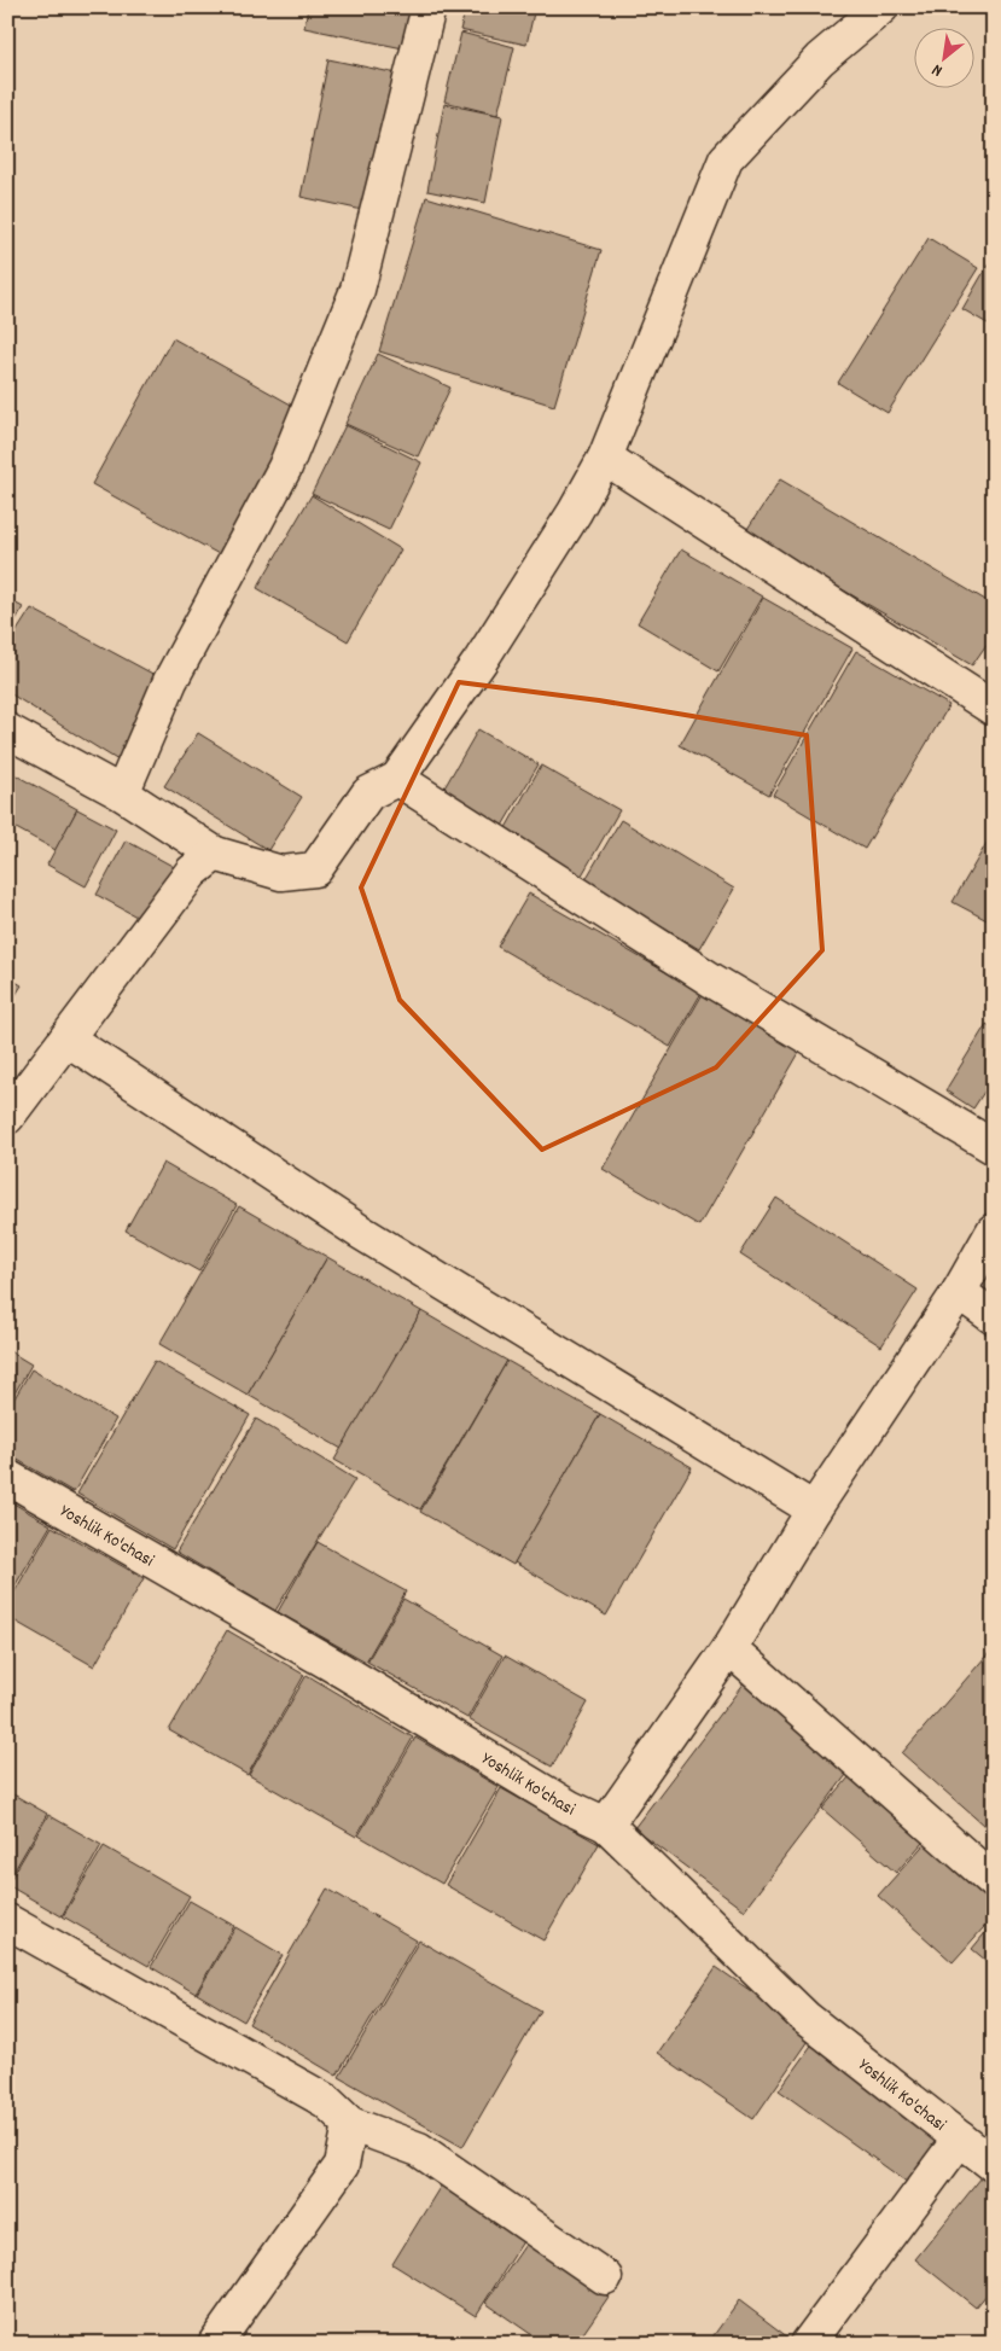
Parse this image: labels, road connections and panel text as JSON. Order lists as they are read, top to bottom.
{
  "streets": {
    "street": ["Yoshlik Ko'chasi"]
  },
  "north": "bottom left"
}
